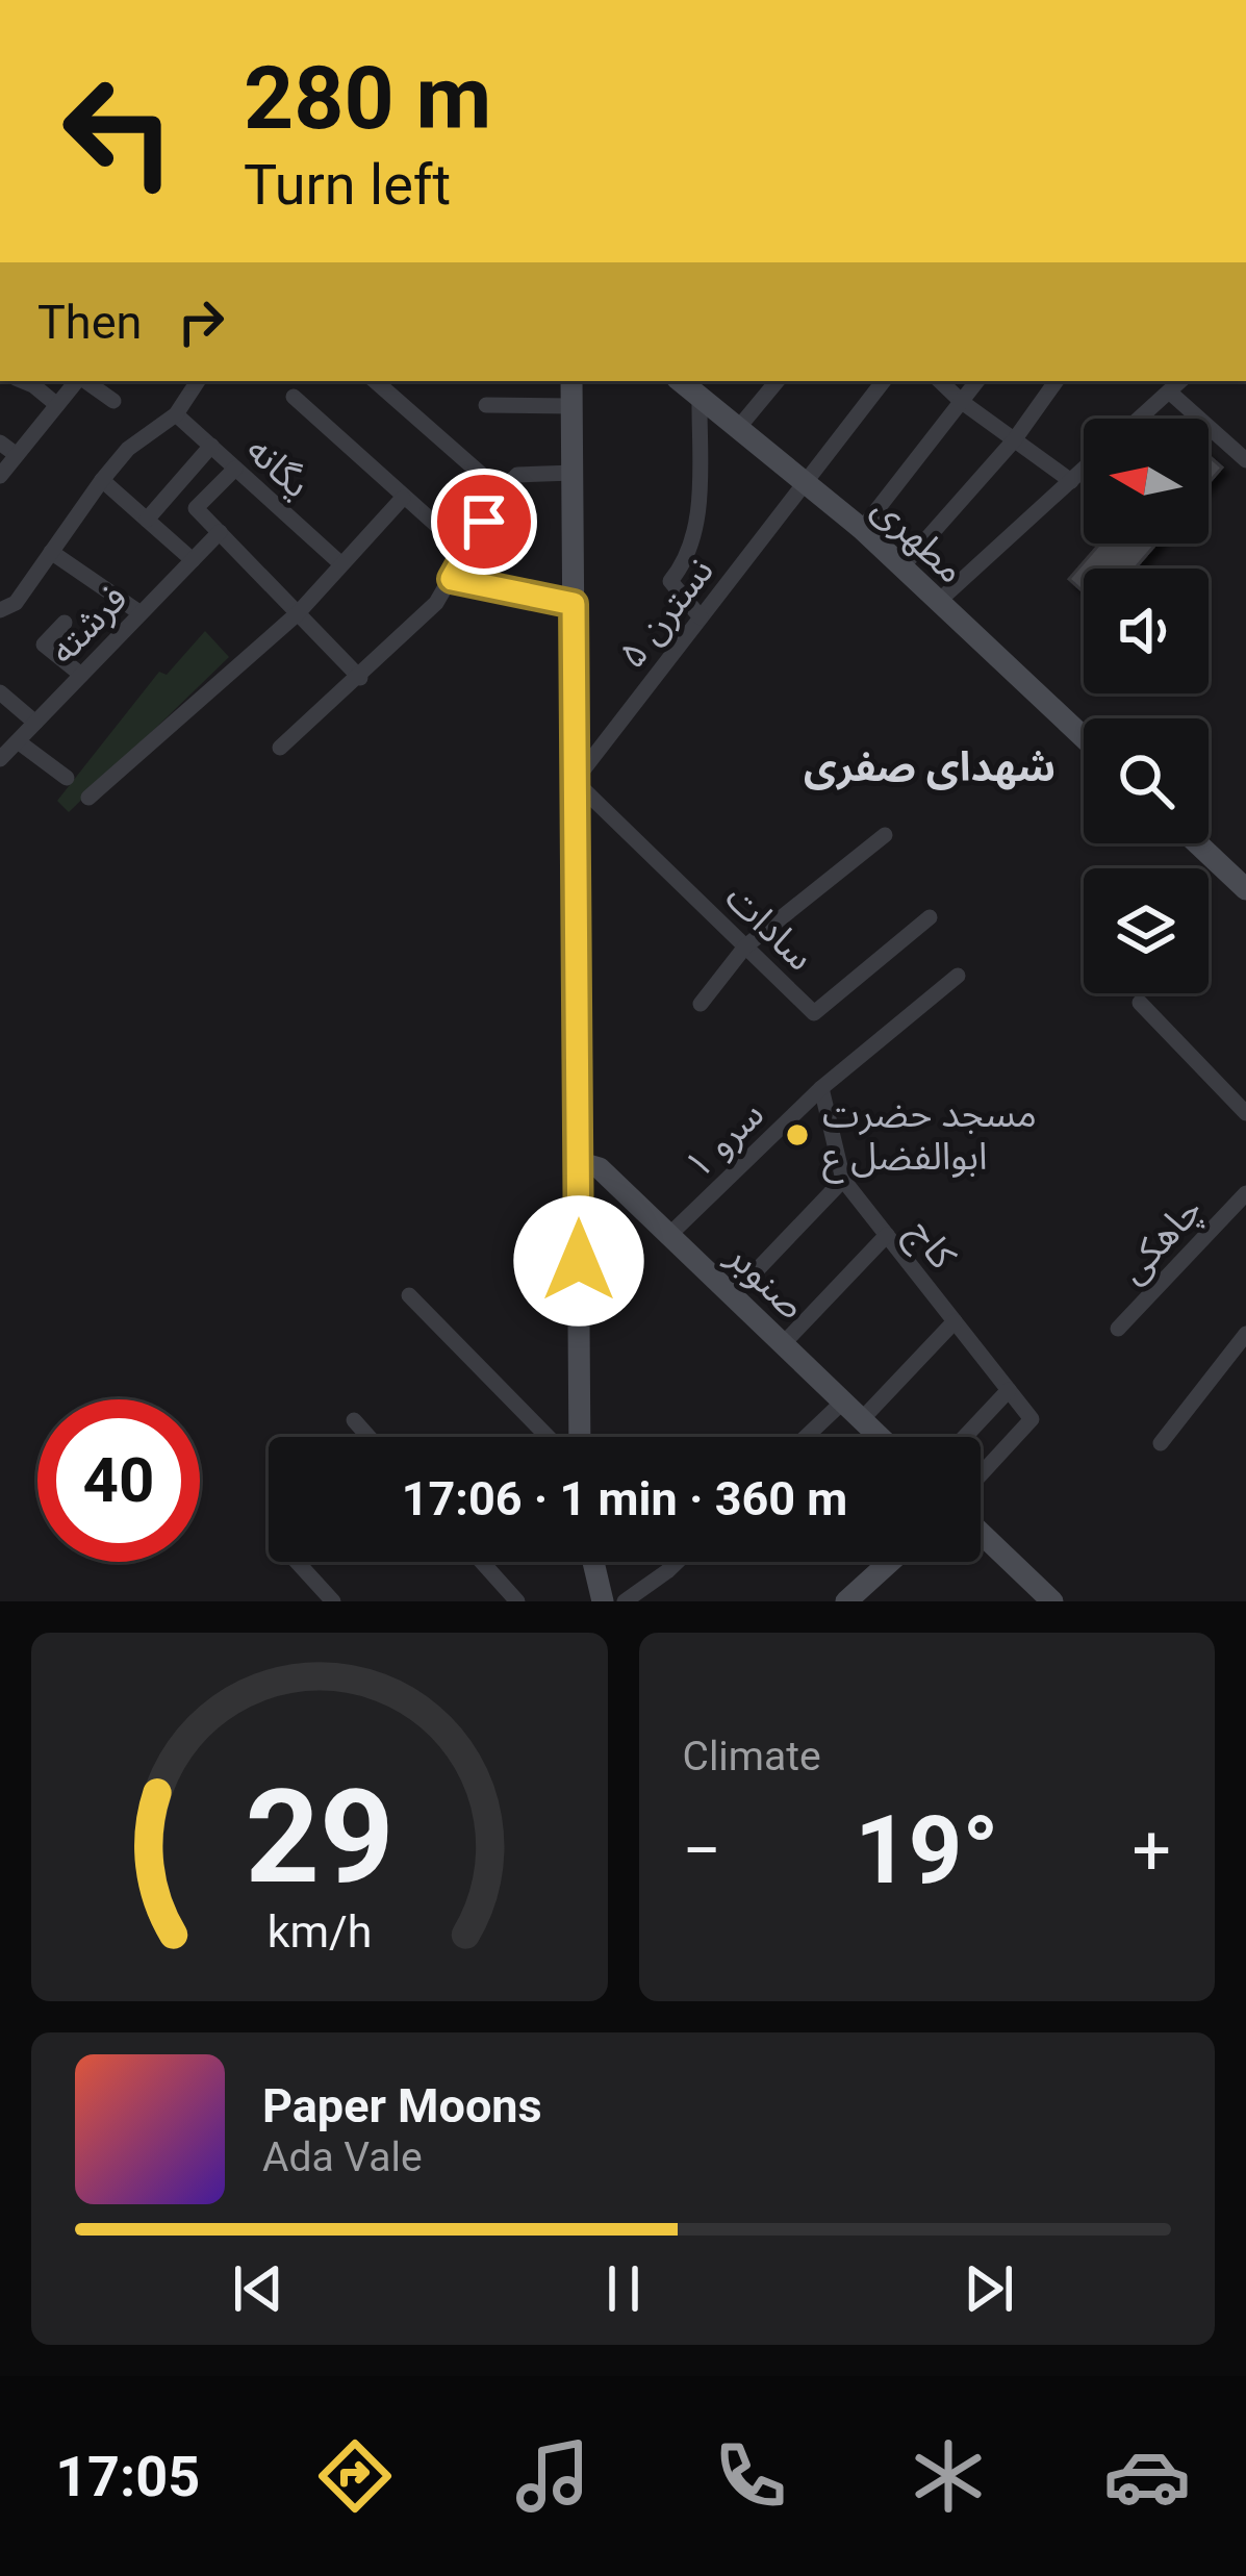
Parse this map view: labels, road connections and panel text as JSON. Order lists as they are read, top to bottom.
{
  "streets": {
    "street": [
      "یگانه",
      "مطهری",
      "نسترن ۵",
      "فرشته",
      "سادات",
      "سرو ۱",
      "چاهکی",
      "کاج",
      "صنوبر"
    ]
  },
  "crossings": [
    ["مطهری", "نسترن ۵"],
    ["نسترن ۵", "سادات"],
    ["سرو ۱", "کاج"],
    ["سرو ۱", "صنوبر"]
  ],
  "districts": ["شهدای صفری"],
  "places": ["مسجد حضرت ابوالفضل ع"],
  "north": "left",
  "page": {
    "turn": ["280 m", "Turn left"],
    "then": "Then",
    "limit": "40",
    "trip": "17:06 · 1 min · 360 m",
    "tile": "Climate",
    "heat": ["−", "19°", "+"],
    "song": ["Paper Moons", "Ada Vale"],
    "tabs": "17:05",
    "gauge": ["29", "km/h"]
  }
}
